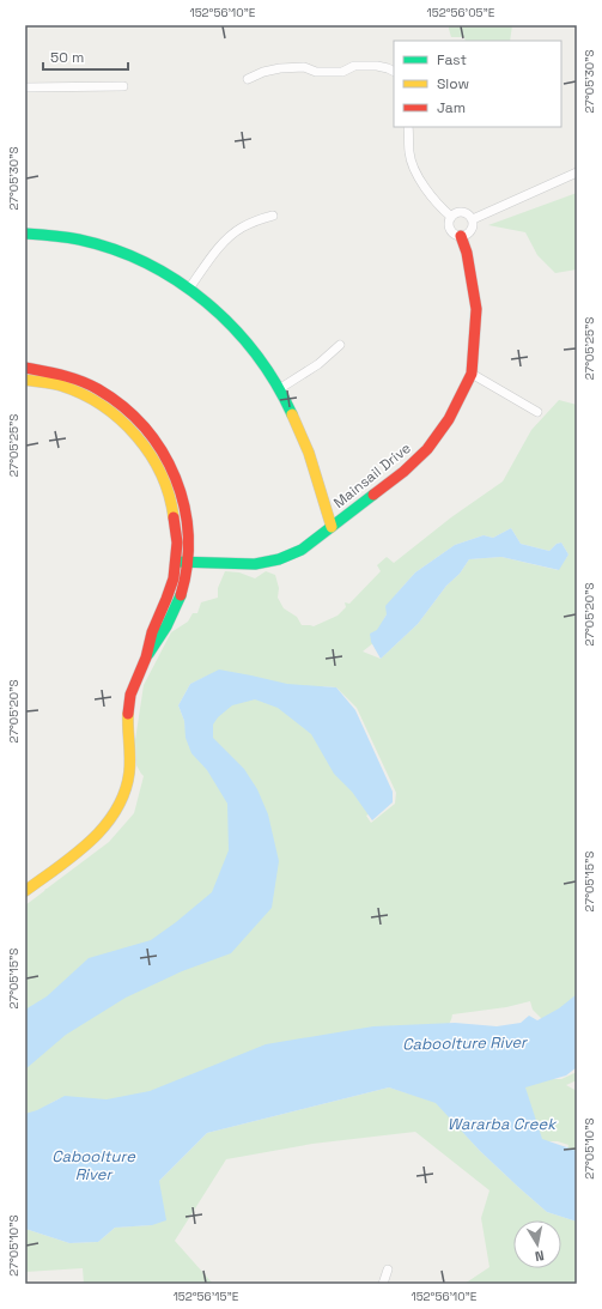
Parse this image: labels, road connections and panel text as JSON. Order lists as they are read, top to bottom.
{
  "streets": {
    "street": ["Mainsail Drive"]
  },
  "water": ["Caboolture River", "Wararba Creek"],
  "legend": ["Fast", "Slow", "Jam"],
  "scale_bar": "50 m",
  "north": "bottom",
  "coordinates": [
    "152°56'10\"E",
    "152°56'05\"E",
    "27°05'30\"S",
    "27°05'25\"S",
    "27°05'20\"S",
    "27°05'15\"S",
    "27°05'10\"S",
    "152°56'15\"E"
  ]
}
